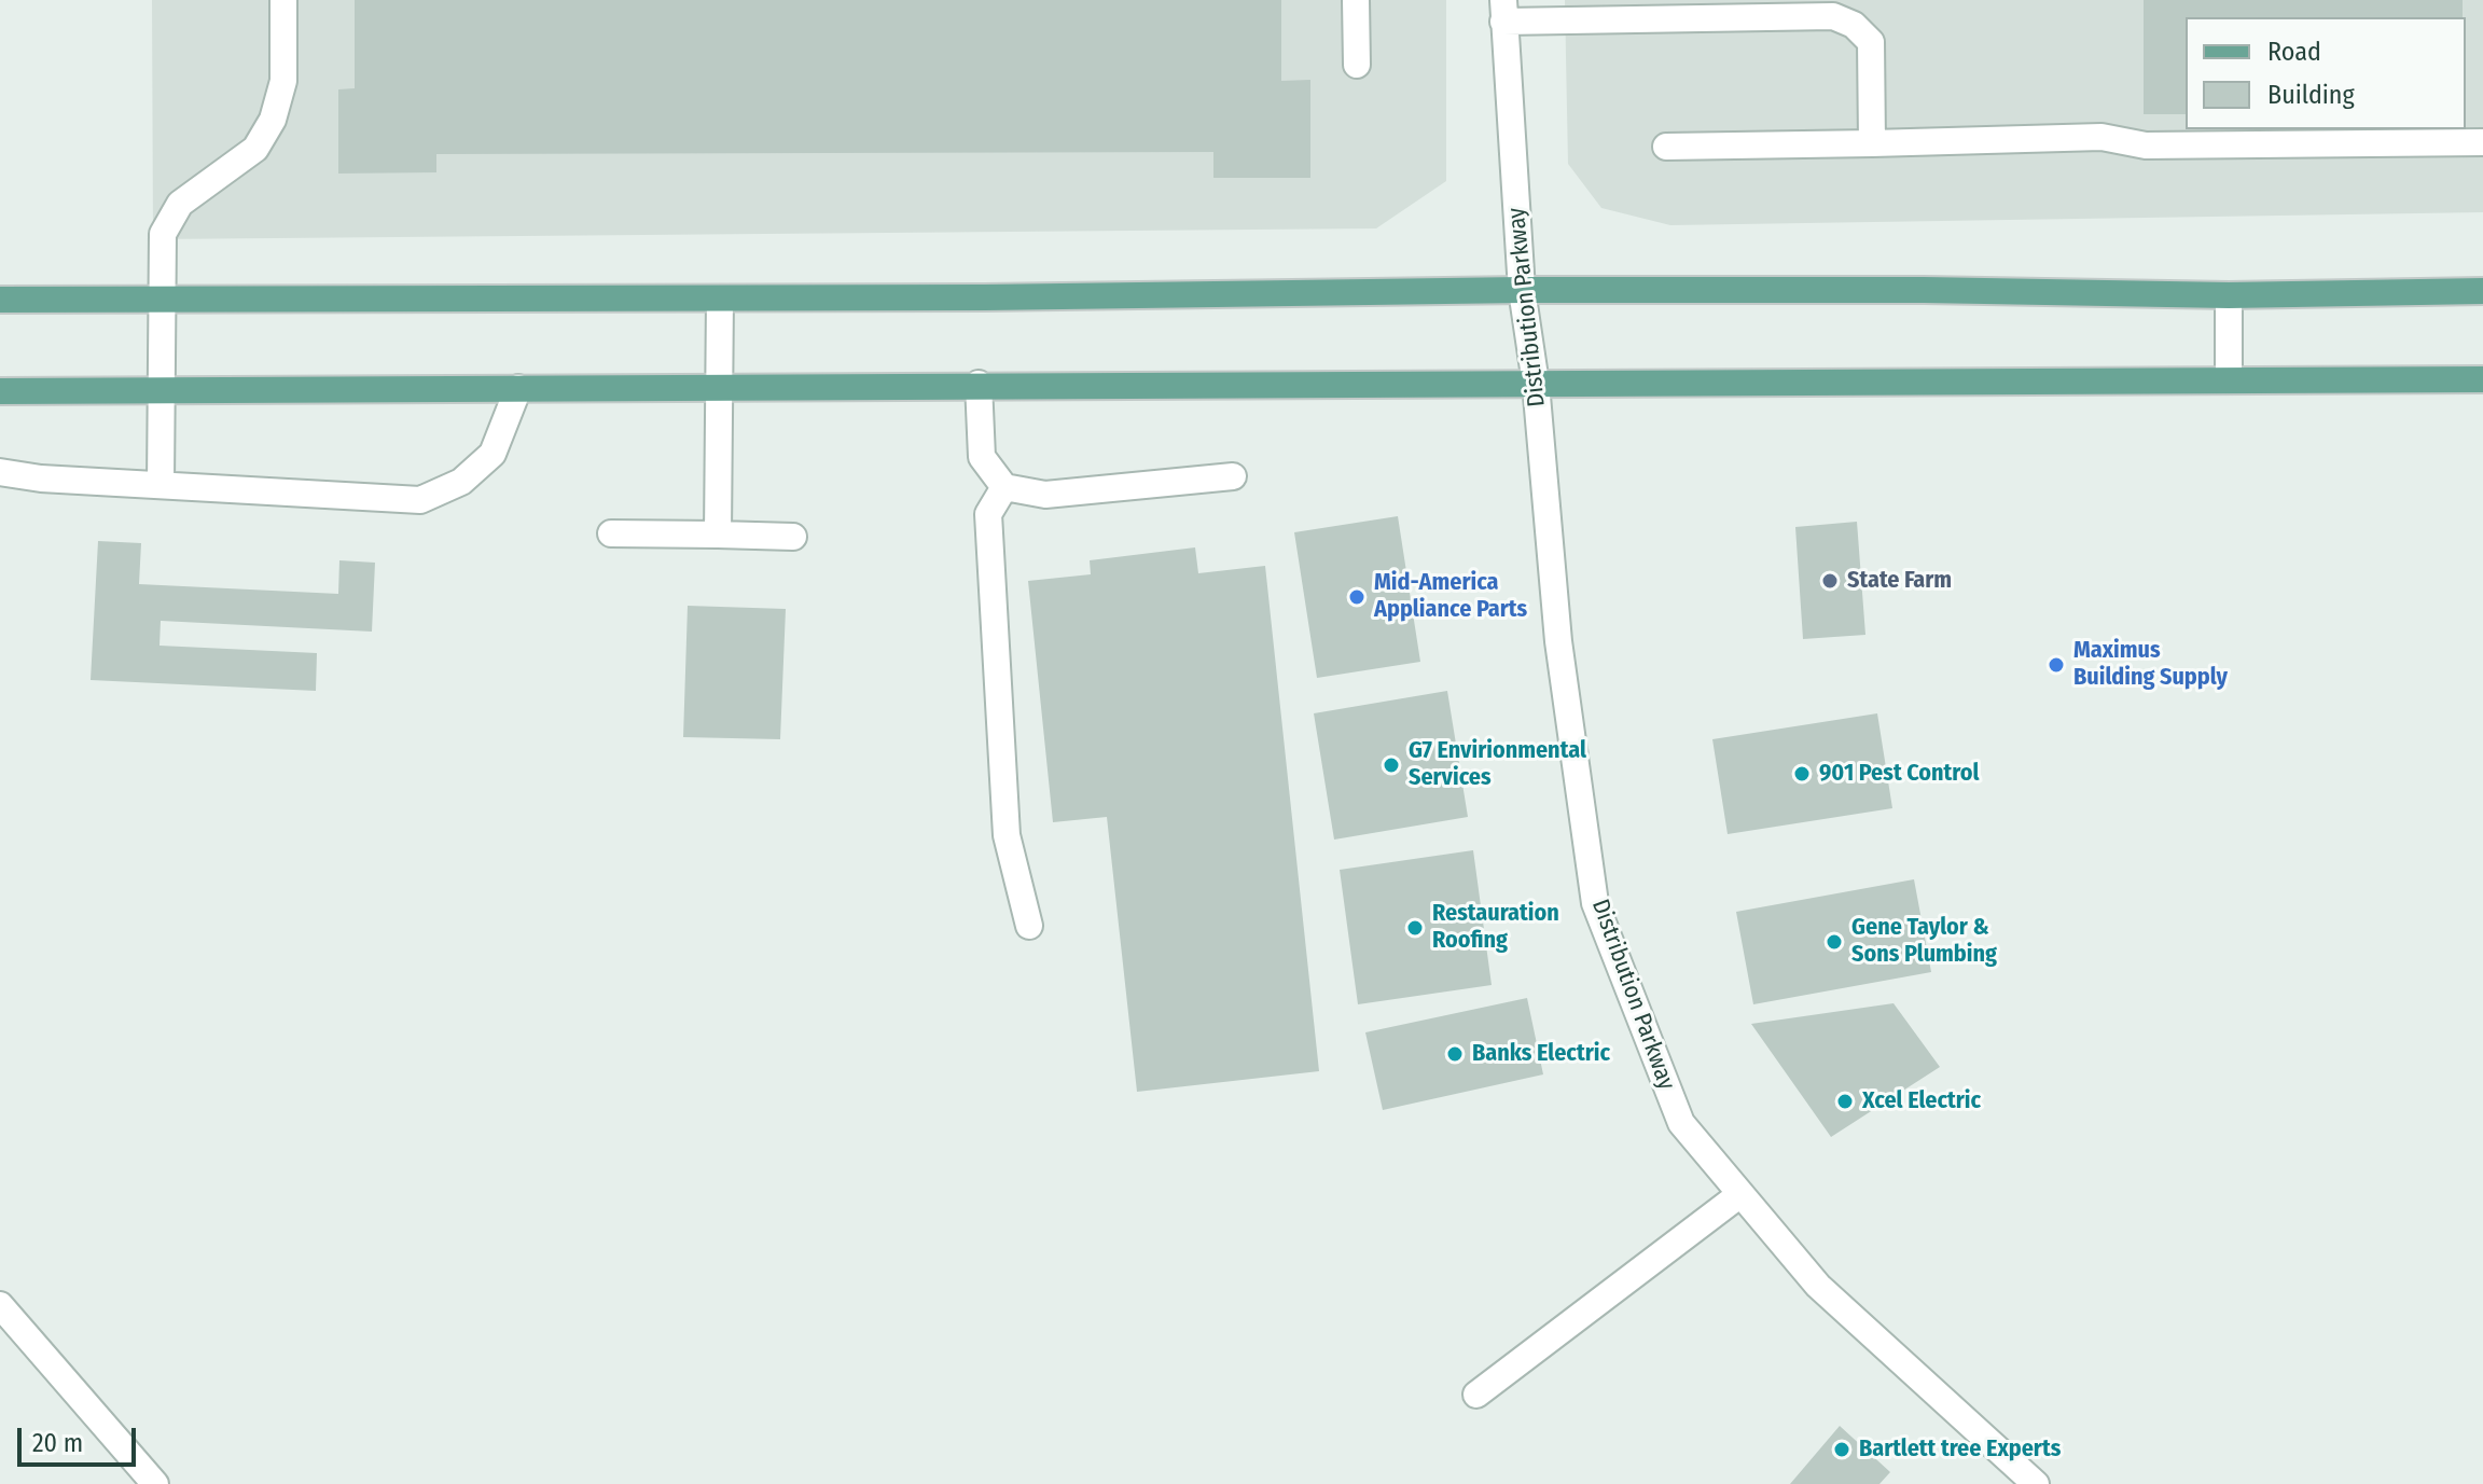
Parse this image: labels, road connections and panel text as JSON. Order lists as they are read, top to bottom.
{
  "streets": {
    "street": ["Distribution Parkway"]
  },
  "places": [
    "State Farm",
    "Mid-America Appliance Parts",
    "Maximus Building Supply",
    "G7 Envirionmental Services",
    "901 Pest Control",
    "Restauration Roofing",
    "Gene Taylor & Sons Plumbing",
    "Banks Electric",
    "Xcel Electric",
    "Bartlett tree Experts"
  ],
  "legend": ["Road", "Building"],
  "scale_bar": "20 m"
}
